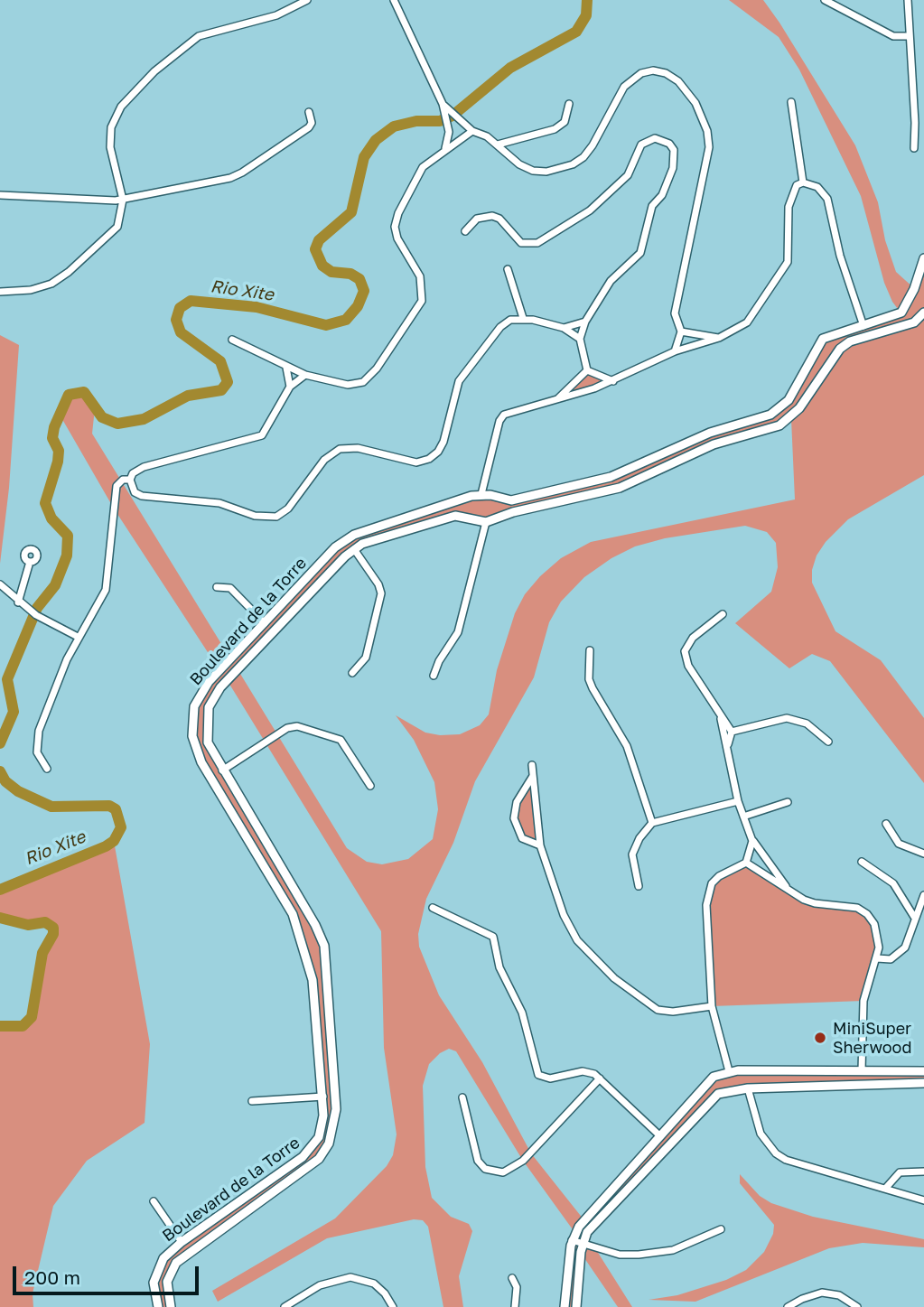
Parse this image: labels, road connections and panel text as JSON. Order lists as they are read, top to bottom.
{
  "streets": {
    "street": ["Boulevard de la Torre"]
  },
  "water": ["Rio Xite"],
  "places": ["MiniSuper Sherwood"],
  "scale_bar": "200 m"
}
